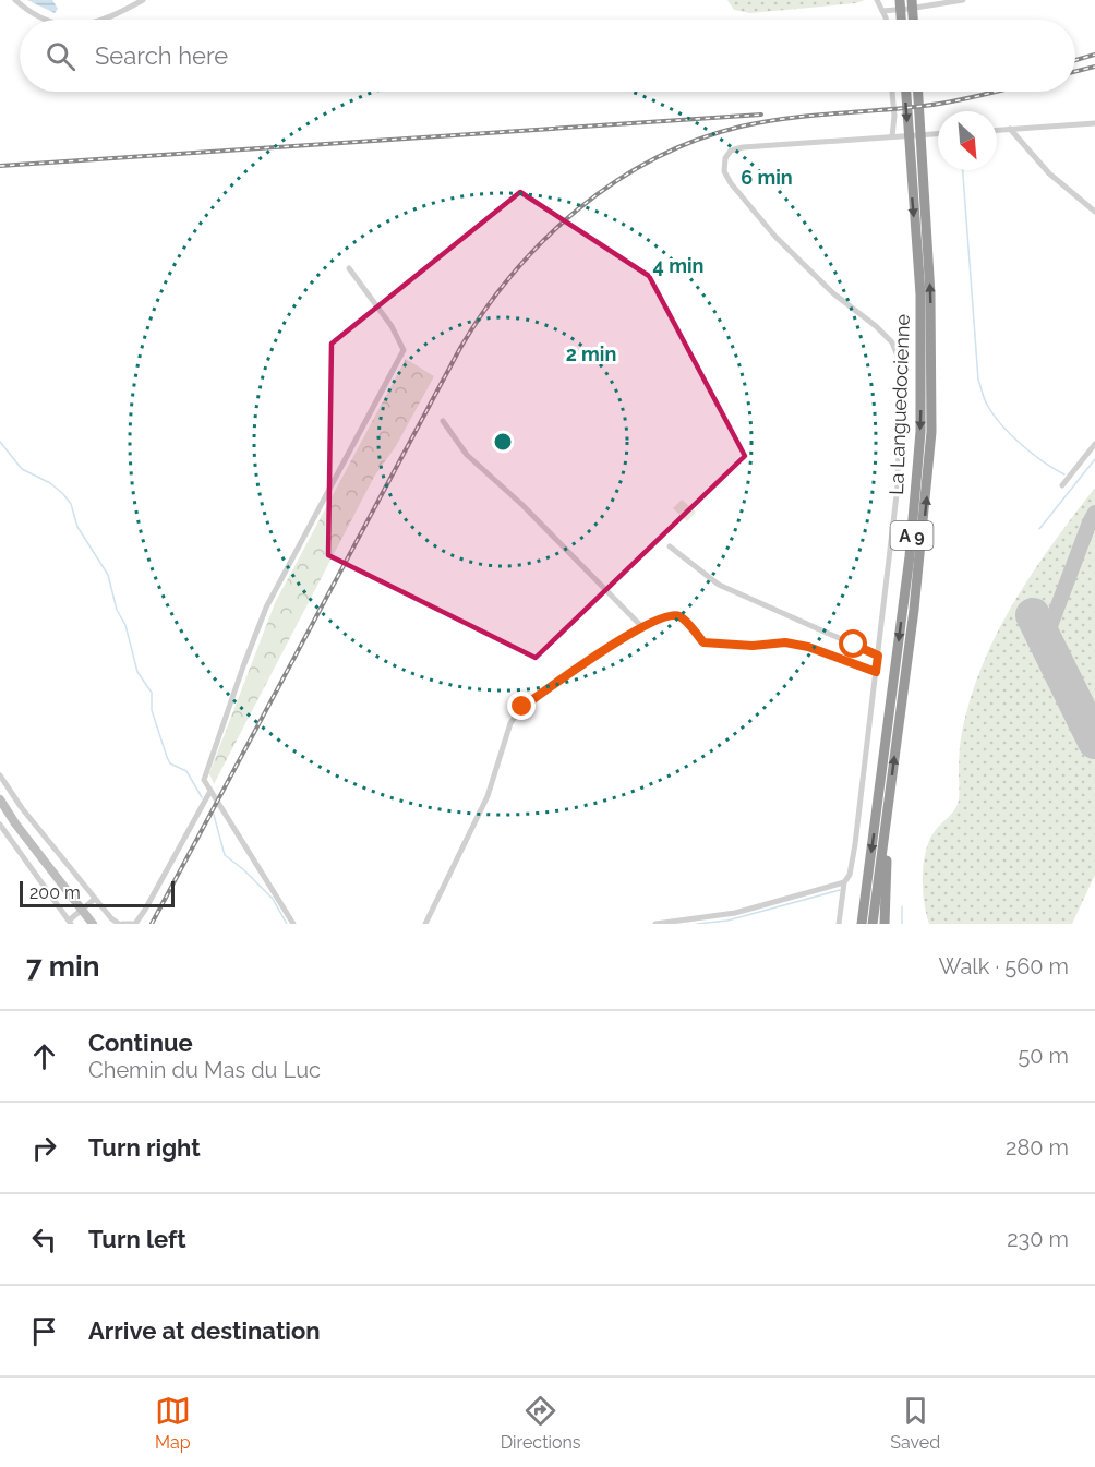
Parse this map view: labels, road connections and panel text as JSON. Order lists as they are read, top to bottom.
{
  "streets": {
    "highway": ["La Languedocienne", "A 9"]
  },
  "scale_bar": "200 m",
  "north": "bottom right",
  "page": {
    "search": "Search here",
    "scale": "200 m",
    "heading": ["7 min", "Walk · 560 m"],
    "list": [
      ["Continue", "Chemin du Mas du Luc", "50 m"],
      ["Turn right", "280 m"],
      ["Turn left", "230 m"],
      "Arrive at destination"
    ],
    "nav": ["Map", "Directions", "Saved"]
  },
  "rings": ["6 min", "4 min", "2 min"]
}
